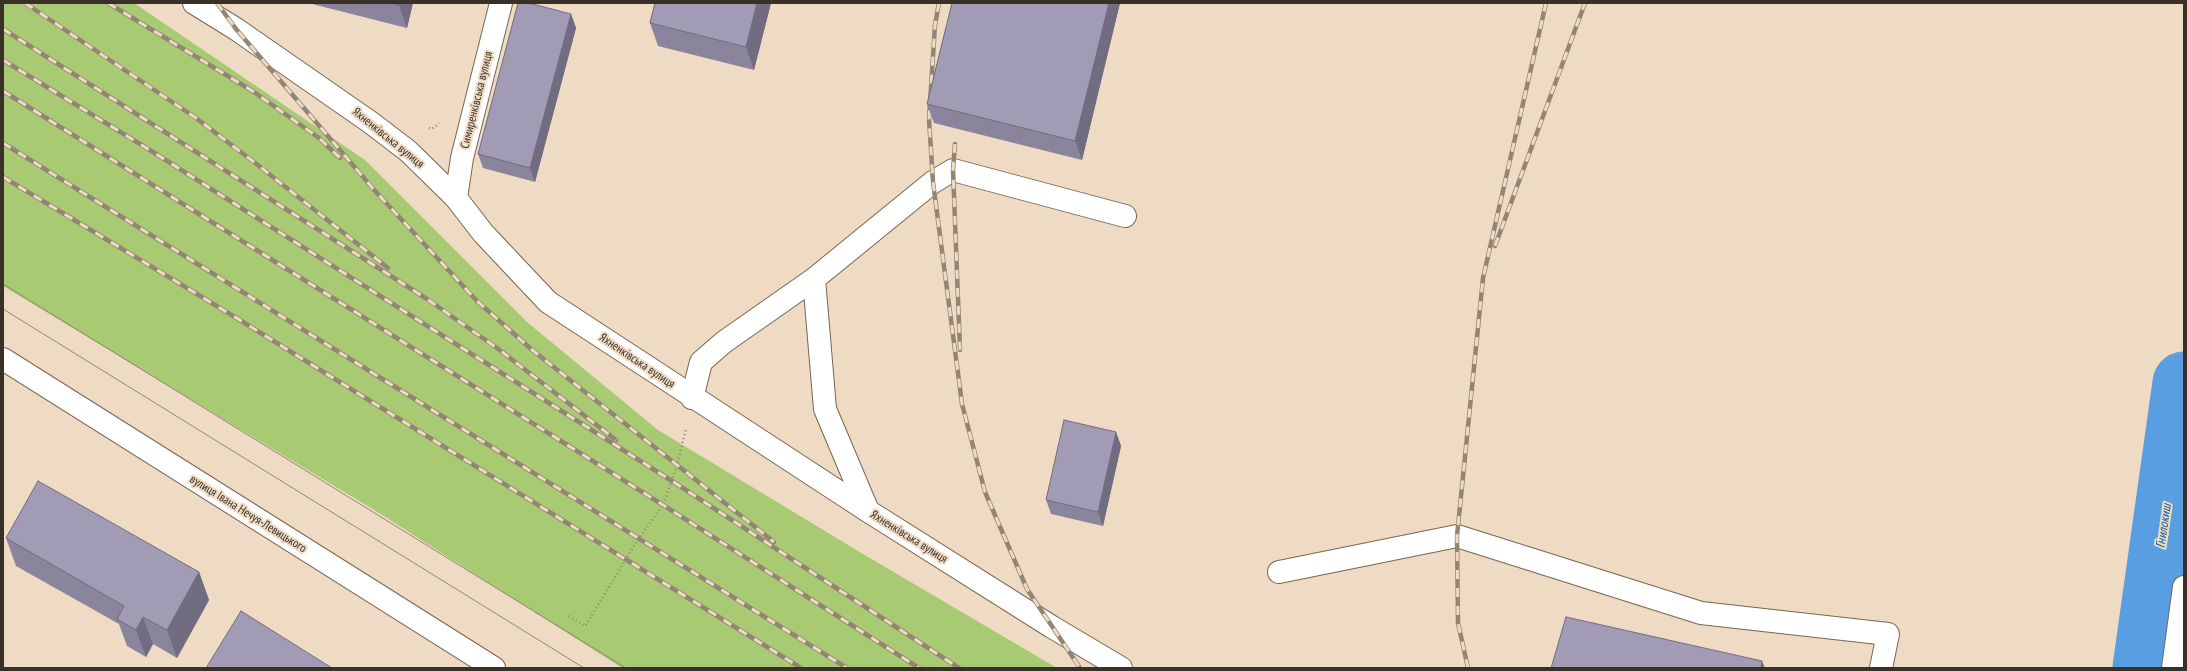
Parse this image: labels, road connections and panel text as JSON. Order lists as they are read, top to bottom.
{
  "streets": {
    "main road": ["Симиренківська вулиця", "Яхненківська вулиця", "вулиця Івана Нечуя-Левицького"]
  },
  "crossings": [
    ["Симиренківська вулиця", "Яхненківська вулиця"]
  ],
  "water": ["Гнилокиш"]
}
